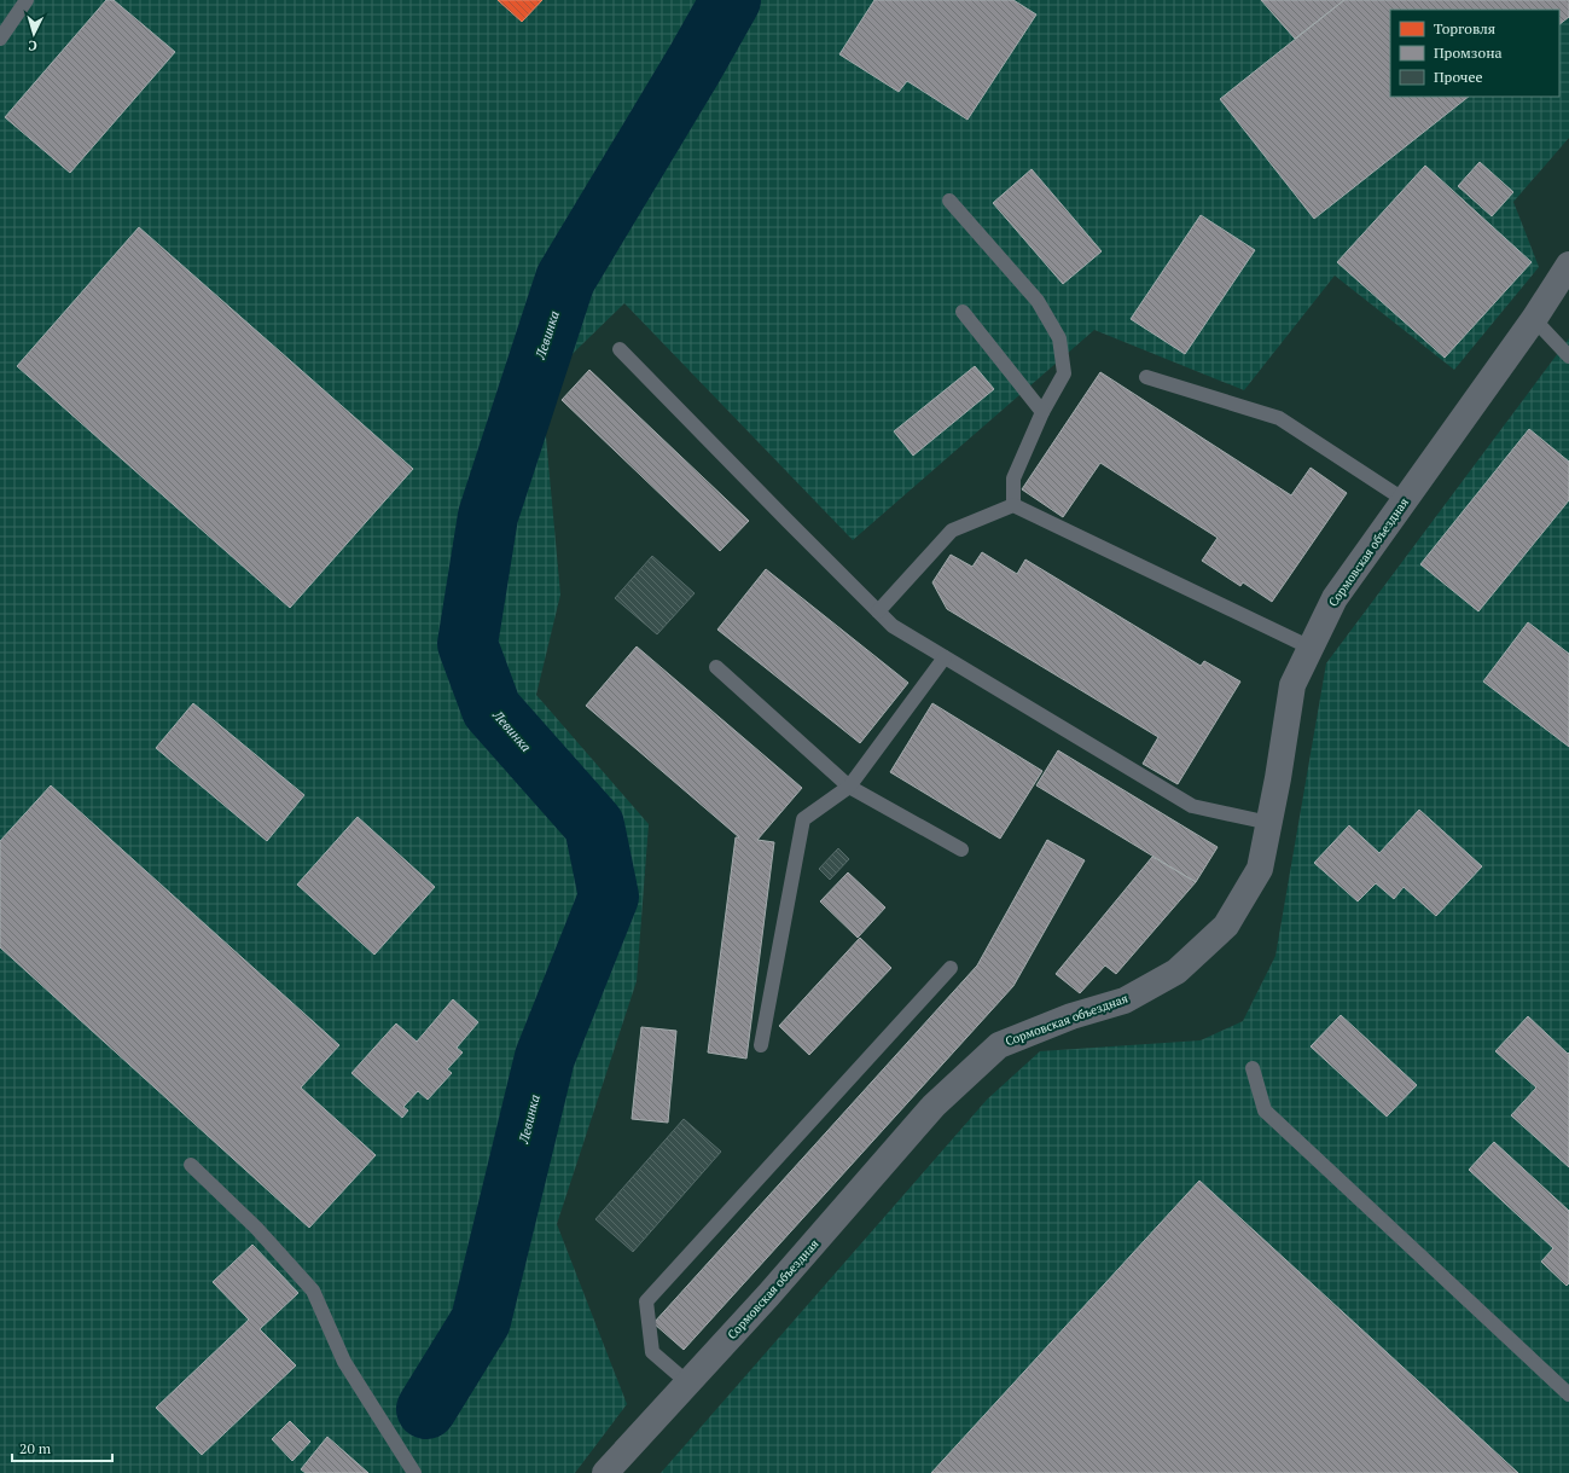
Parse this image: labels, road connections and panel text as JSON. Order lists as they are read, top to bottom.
{
  "streets": {
    "street": ["Сормовская объездная"]
  },
  "water": ["Левинка"],
  "legend": ["Торговля", "Промзона", "Прочее"],
  "scale_bar": "20 m",
  "north": "bottom"
}
